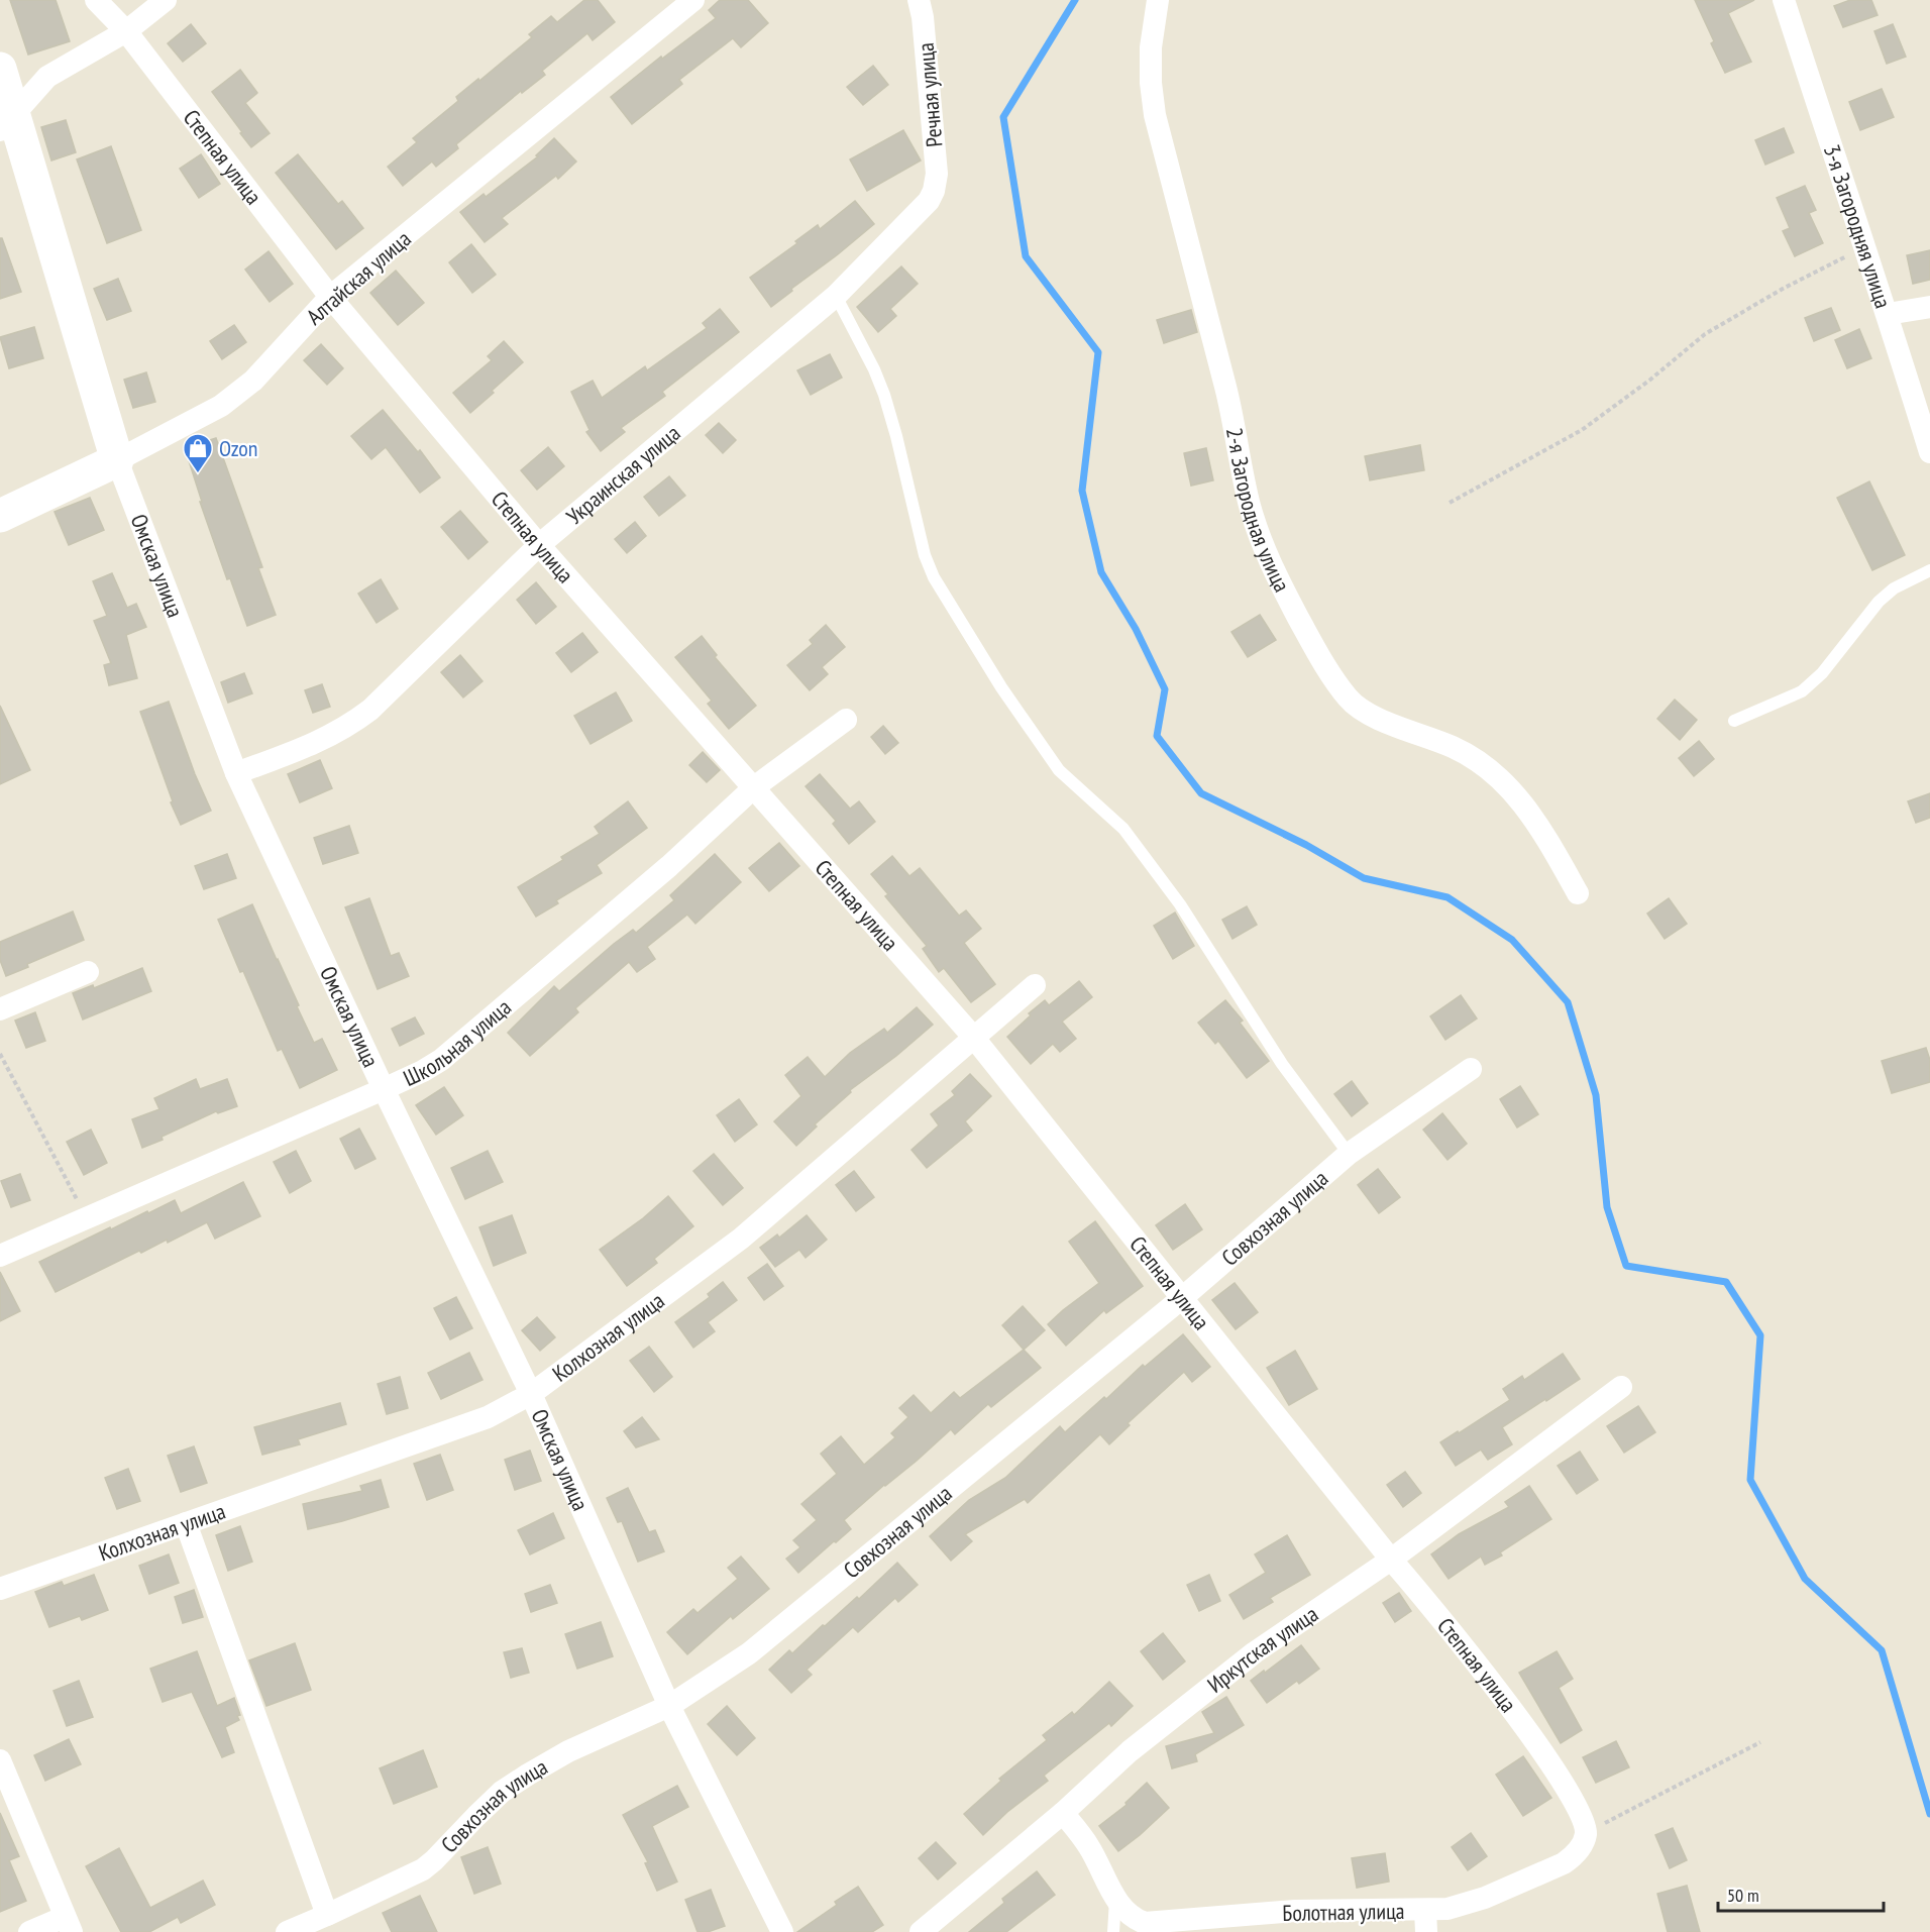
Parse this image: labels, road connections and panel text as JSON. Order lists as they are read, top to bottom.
{
  "streets": {
    "street": [
      "Речная улица",
      "Степная улица",
      "3-я Загородняя улица",
      "Алтайская улица",
      "Украинская улица",
      "2-я Загородная улица",
      "Омская улица",
      "Школьная улица",
      "Совхозная улица",
      "Колхозная улица",
      "Иркутская улица",
      "Болотная улица"
    ]
  },
  "crossings": [
    ["Речная улица", "Украинская улица"],
    ["Степная улица", "Алтайская улица"],
    ["Степная улица", "Украинская улица"],
    ["Степная улица", "Школьная улица"],
    ["Степная улица", "Совхозная улица"],
    ["Степная улица", "Колхозная улица"],
    ["Степная улица", "Иркутская улица"],
    ["Степная улица", "Болотная улица"],
    ["Алтайская улица", "Омская улица"],
    ["Украинская улица", "Омская улица"],
    ["Омская улица", "Школьная улица"],
    ["Омская улица", "Совхозная улица"],
    ["Омская улица", "Колхозная улица"],
    ["Иркутская улица", "Болотная улица"]
  ],
  "places": {
    "shop": ["Ozon"]
  },
  "scale_bar": "50 m"
}
